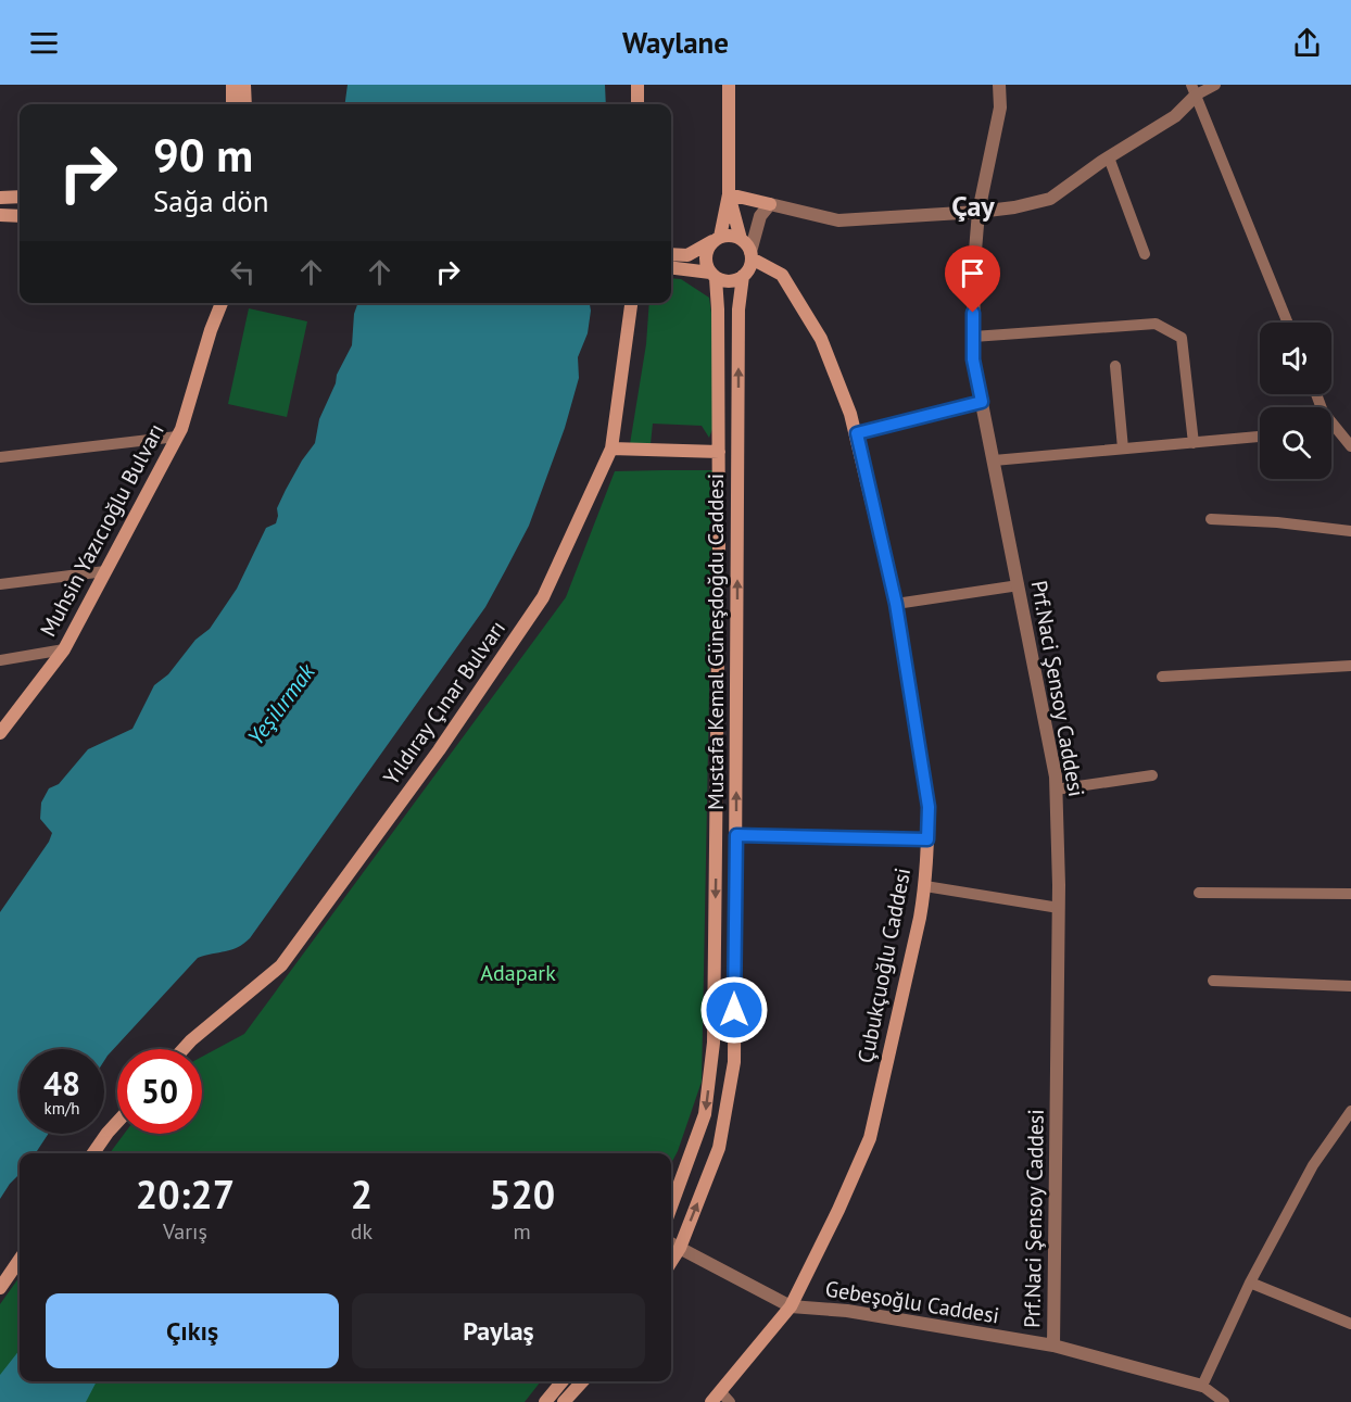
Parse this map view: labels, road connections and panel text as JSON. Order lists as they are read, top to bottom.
{
  "streets": {
    "main road": [
      "Muhsin Yazıcıoğlu Bulvarı",
      "Mustafa Kemal Güneşdoğdu Caddesi",
      "Yıldıray Çınar Bulvarı",
      "Çubukçuoğlu Caddesi"
    ],
    "street": ["Prf.Naci Şensoy Caddesi", "Gebeşoğlu Caddesi"]
  },
  "crossings": [
    ["Mustafa Kemal Güneşdoğdu Caddesi", "Çubukçuoğlu Caddesi"],
    ["Mustafa Kemal Güneşdoğdu Caddesi", "Gebeşoğlu Caddesi"],
    ["Prf.Naci Şensoy Caddesi", "Gebeşoğlu Caddesi"],
    ["Çubukçuoğlu Caddesi", "Gebeşoğlu Caddesi"]
  ],
  "districts": ["Çay"],
  "water": ["Yeşilırmak"],
  "parks": ["Adapark"],
  "page": {
    "header": "Waylane",
    "turn": ["90 m", "Sağa dön"],
    "speed": "48 km/h",
    "limit": "50",
    "eta": [
      "20:27",
      "Varış",
      "2",
      "dk",
      "520",
      "m"
    ],
    "buttons": ["Çıkış", "Paylaş"]
  }
}
